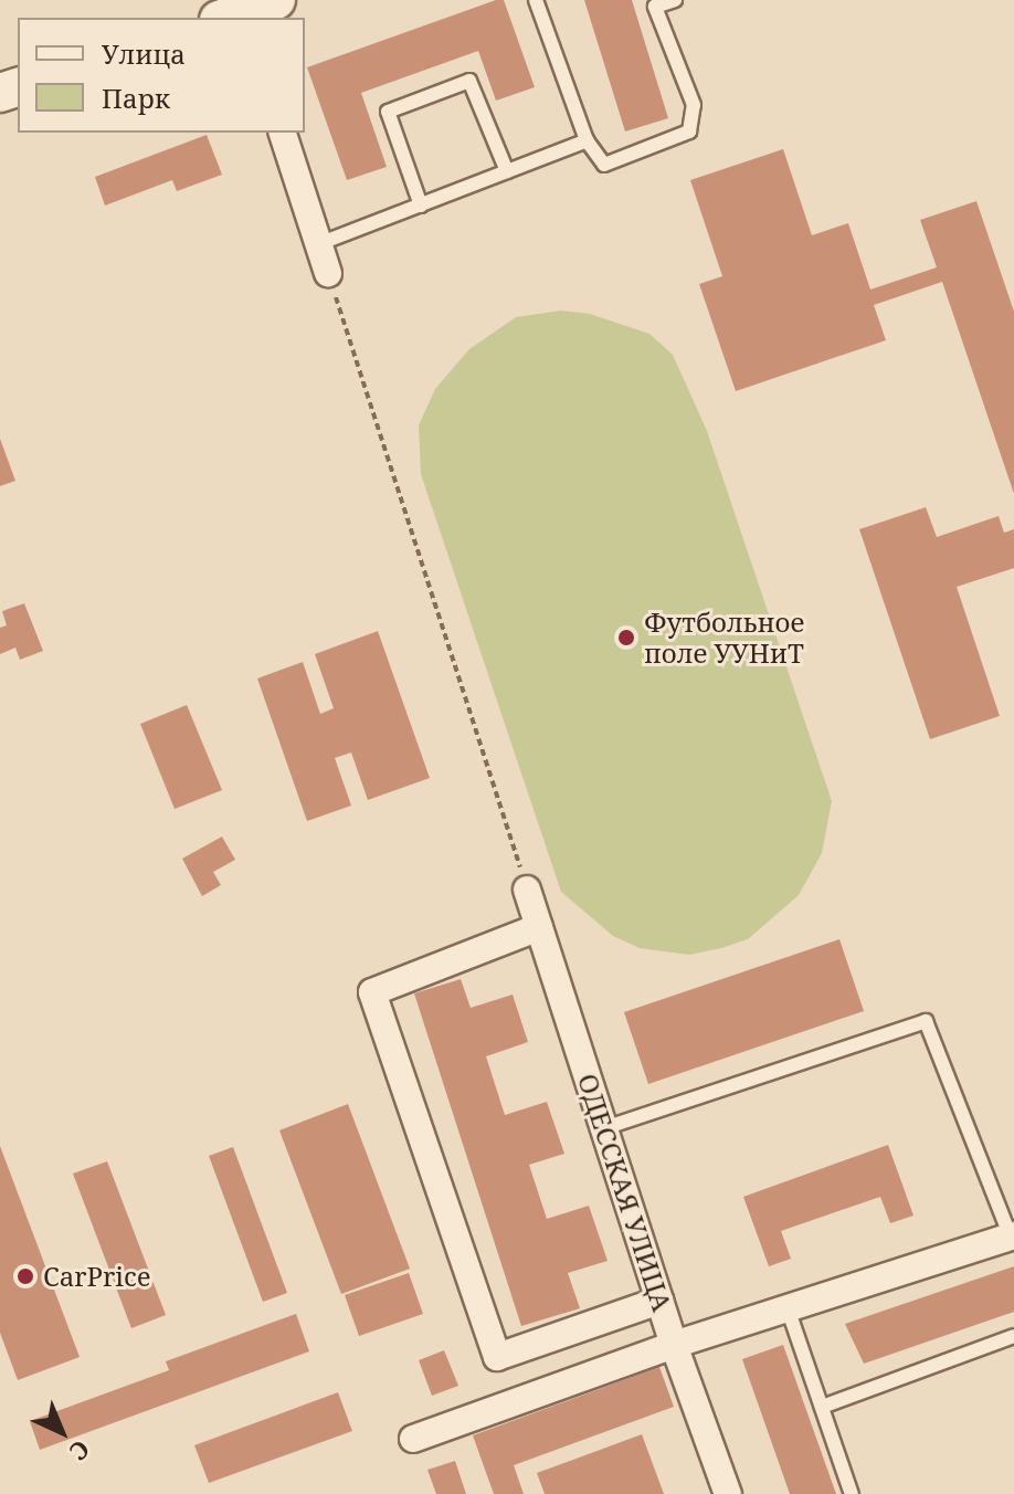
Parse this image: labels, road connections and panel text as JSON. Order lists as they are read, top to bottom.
{
  "streets": {
    "street": ["ОДЕССКАЯ УЛИЦА"]
  },
  "places": ["Футбольное поле УУНиТ", "CarPrice"],
  "legend": ["Улица", "Парк"],
  "north": "bottom right"
}
